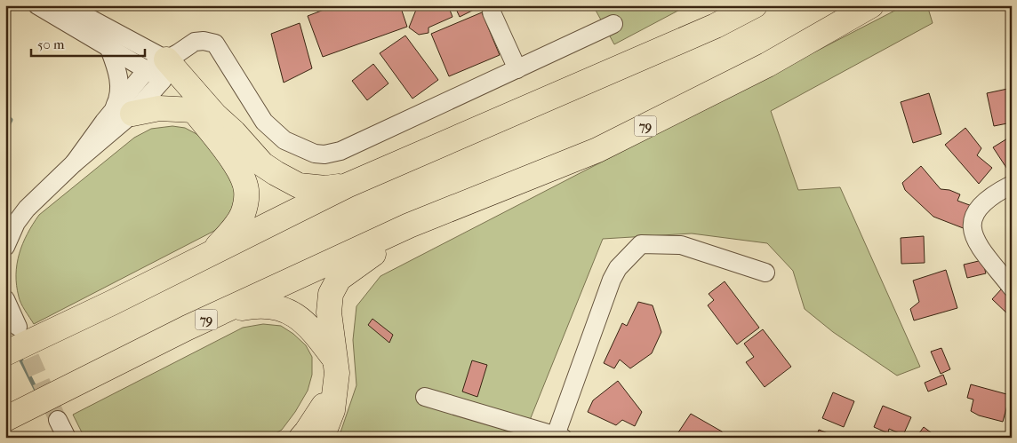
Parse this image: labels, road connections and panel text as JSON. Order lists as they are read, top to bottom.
{
  "streets": {
    "highway": ["79"]
  },
  "scale_bar": "50 m"
}
